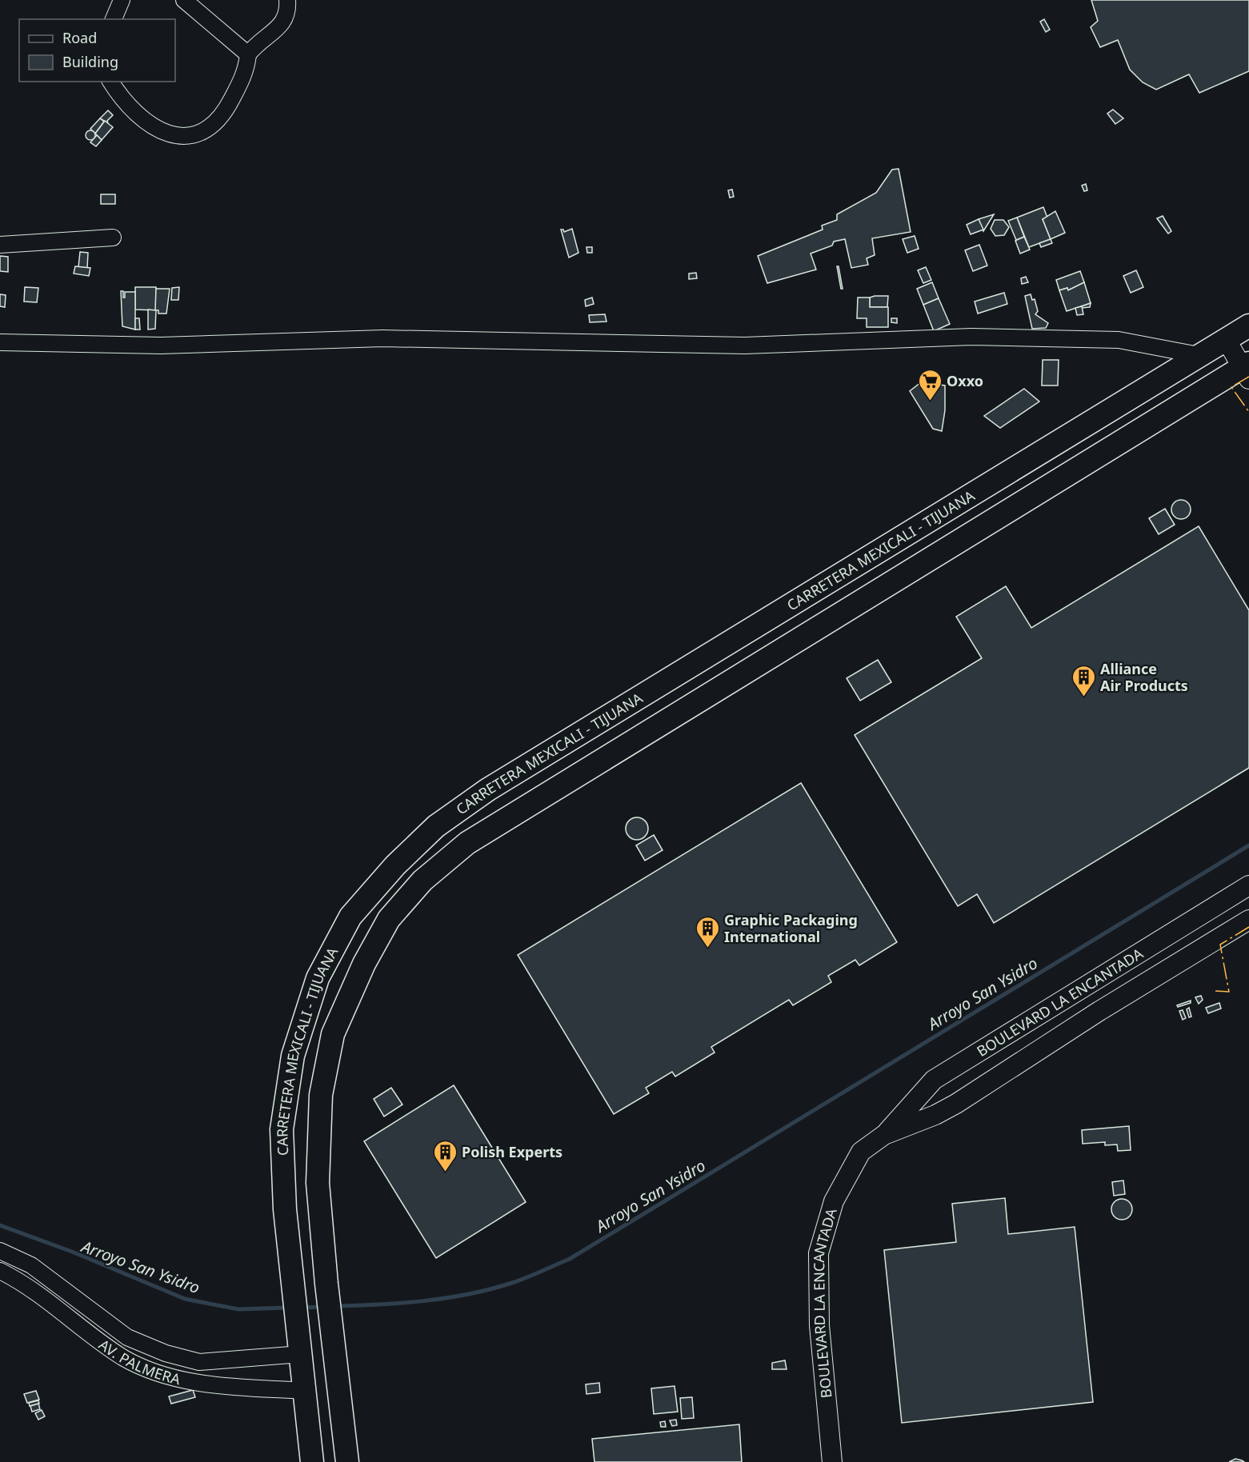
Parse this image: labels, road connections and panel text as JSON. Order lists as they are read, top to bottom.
{
  "streets": {
    "highway": ["CARRETERA MEXICALI - TIJUANA"],
    "main road": ["BOULEVARD LA ENCANTADA"],
    "street": ["AV. PALMERA"]
  },
  "crossings": [
    ["CARRETERA MEXICALI - TIJUANA", "AV. PALMERA"]
  ],
  "water": ["Arroyo San Ysidro"],
  "places": {
    "supermarket": ["Oxxo"],
    "building": ["Alliance Air Products", "Graphic Packaging International", "Polish Experts"]
  },
  "legend": ["Road", "Building"]
}
